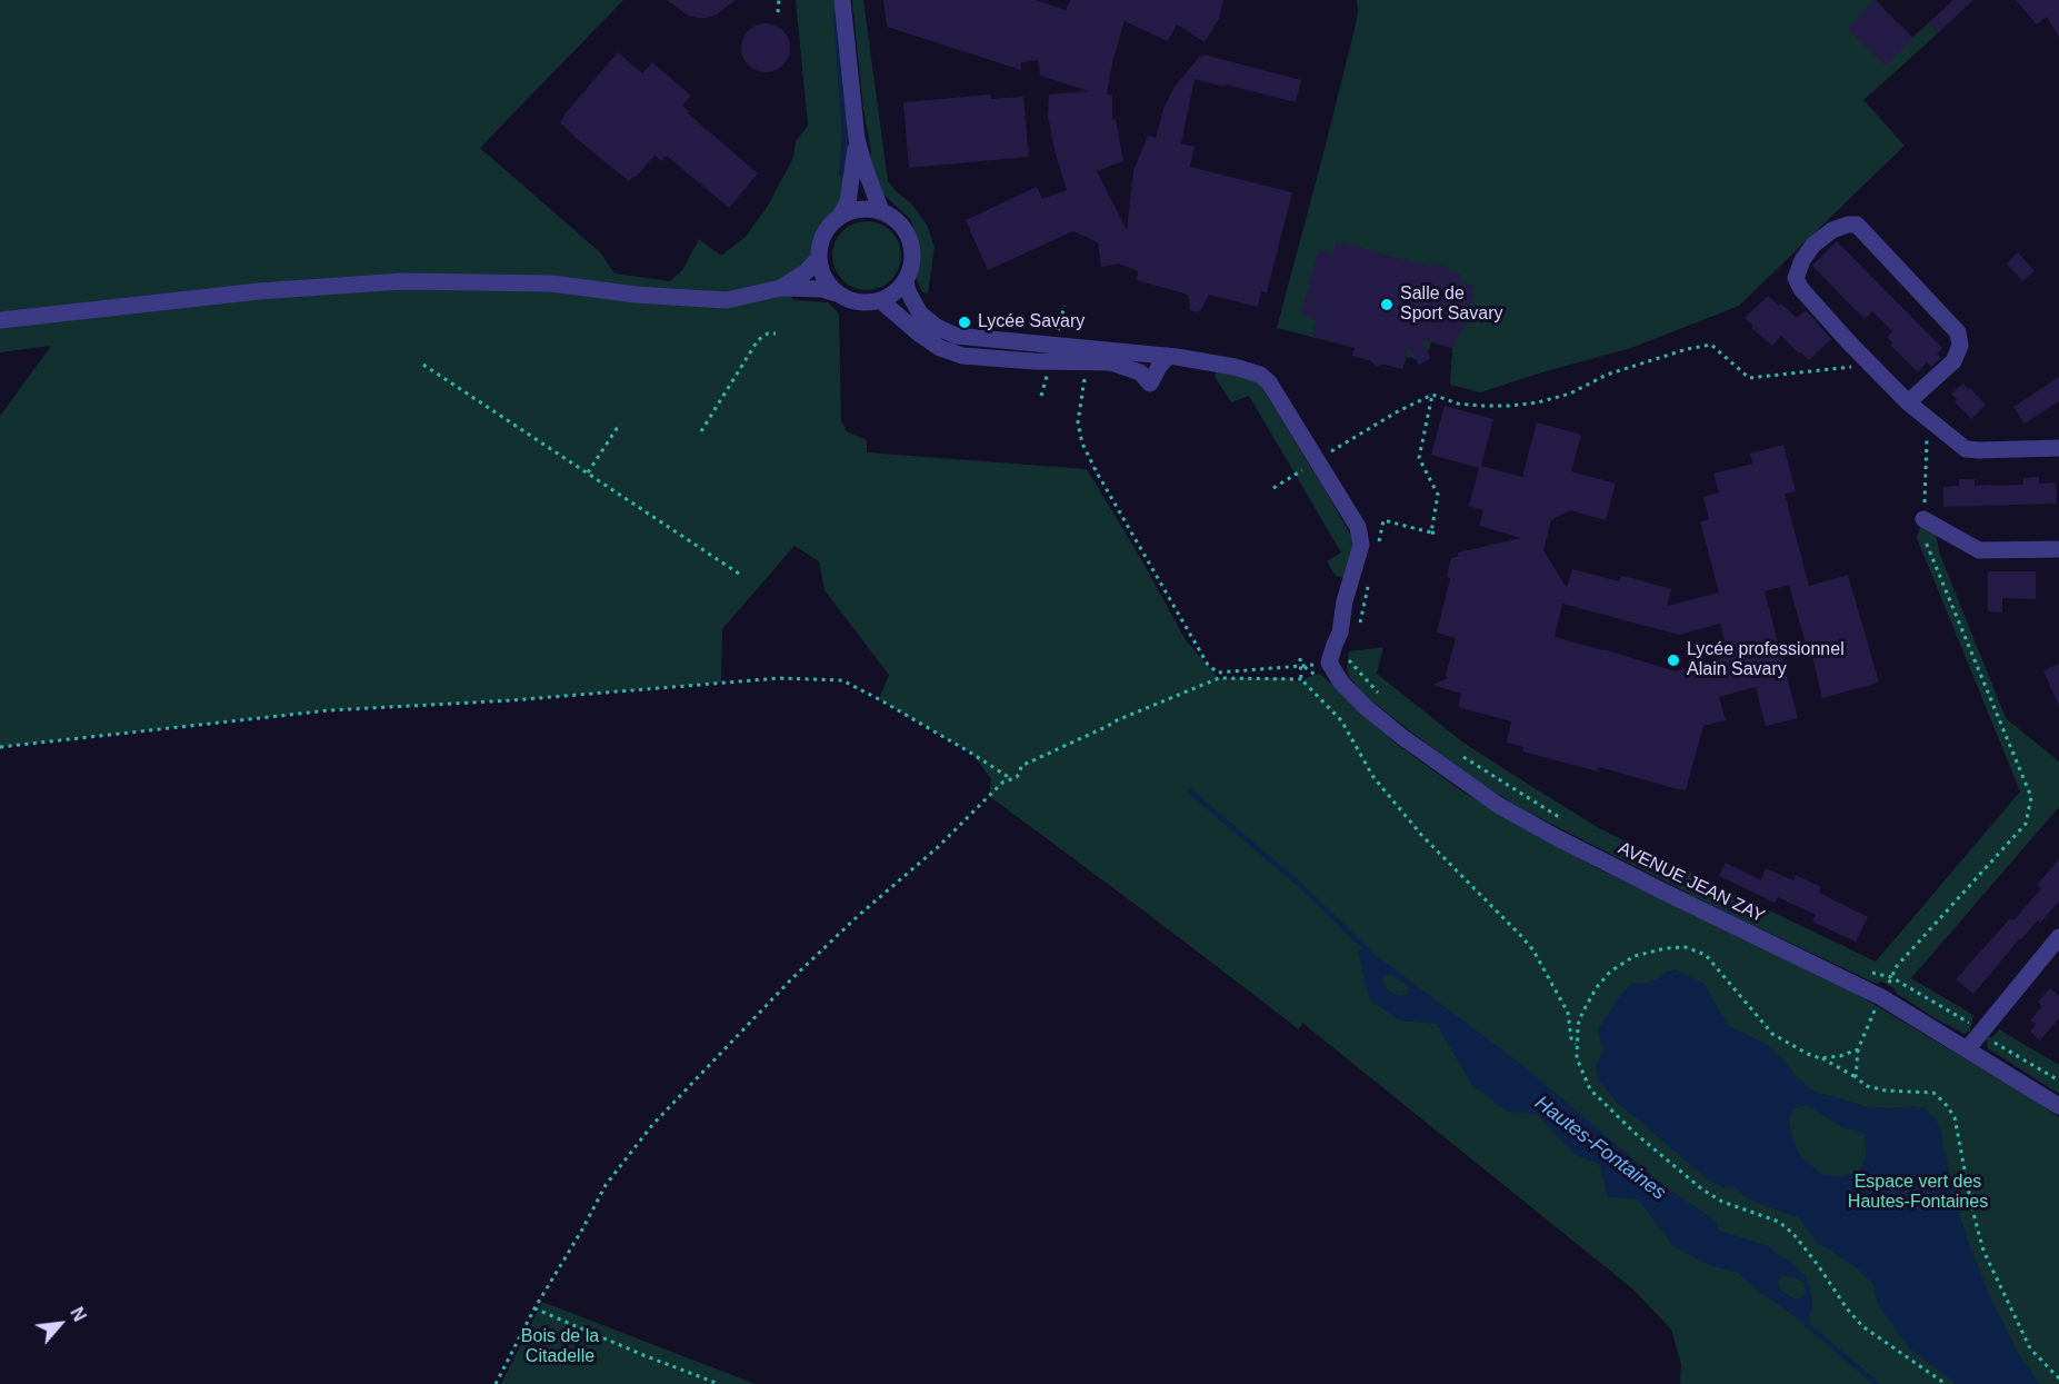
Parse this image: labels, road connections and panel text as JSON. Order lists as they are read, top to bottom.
{
  "streets": {
    "street": ["AVENUE JEAN ZAY"]
  },
  "water": ["Hautes-Fontaines"],
  "parks": ["Espace vert des Hautes-Fontaines", "Bois de la Citadelle"],
  "places": ["Salle de Sport Savary", "Lycée Savary", "Lycée professionnel Alain Savary"],
  "north": "top right"
}
